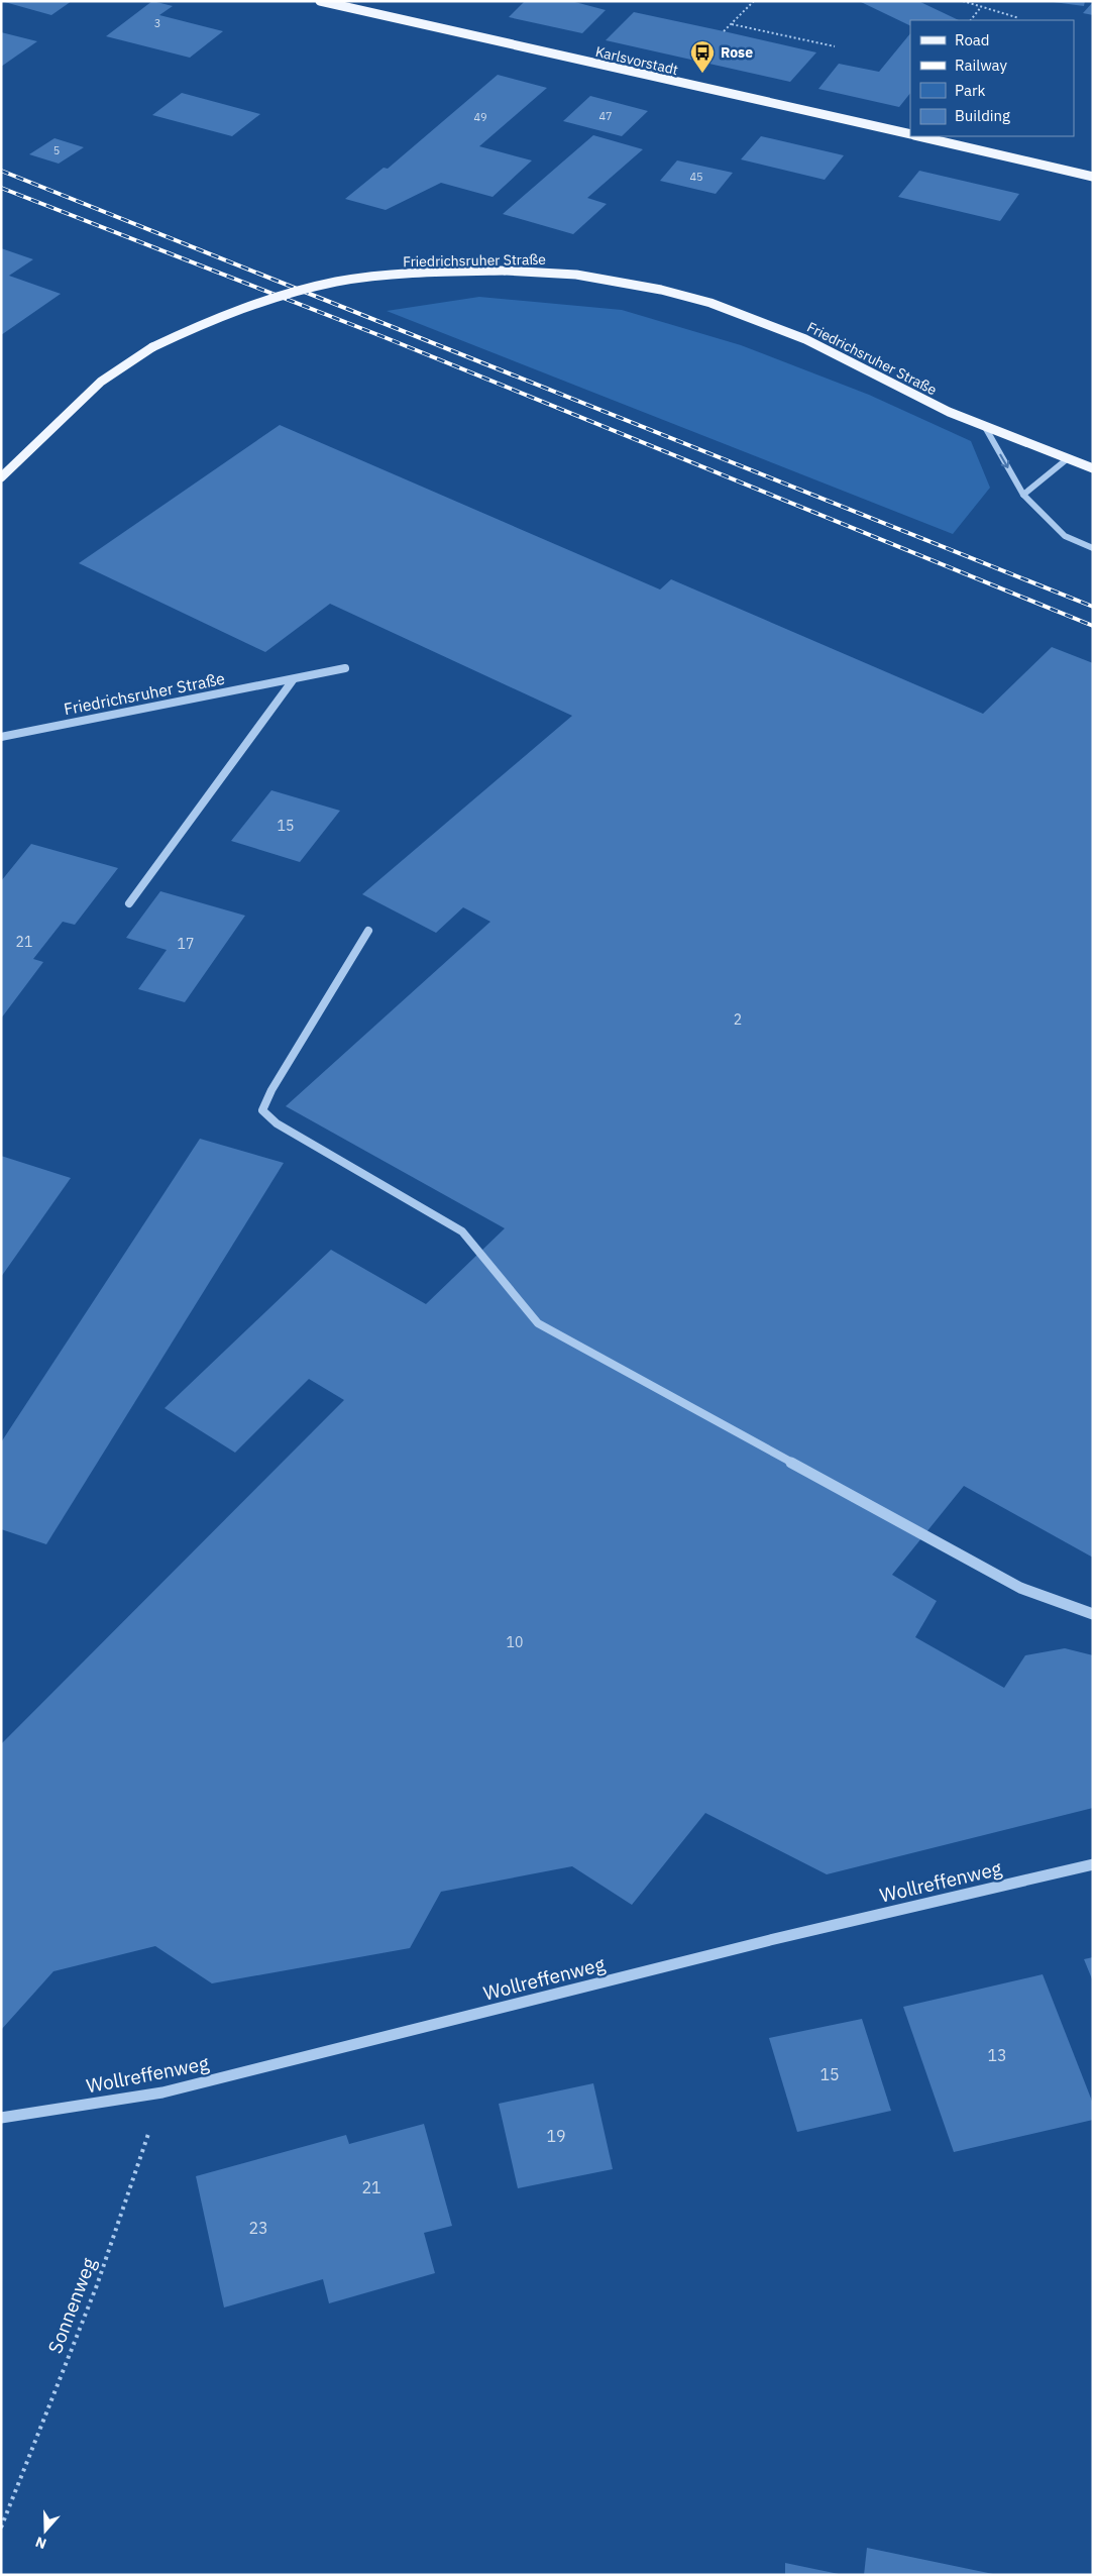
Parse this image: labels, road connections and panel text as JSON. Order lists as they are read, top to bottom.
{
  "streets": {
    "main road": ["Karlsvorstadt", "Friedrichsruher Straße"],
    "street": ["Wollreffenweg"],
    "path": ["Sonnenweg"]
  },
  "crossings": [
    ["Wollreffenweg", "Sonnenweg"]
  ],
  "places": {
    "bus stop": ["Rose"]
  },
  "house_numbers": [
    "3",
    "47",
    "49",
    "5",
    "45",
    "15",
    "21",
    "17",
    "2",
    "10",
    "13",
    "15",
    "19",
    "21",
    "23"
  ],
  "legend": [
    "Road",
    "Railway",
    "Park",
    "Building"
  ],
  "north": "bottom"
}
